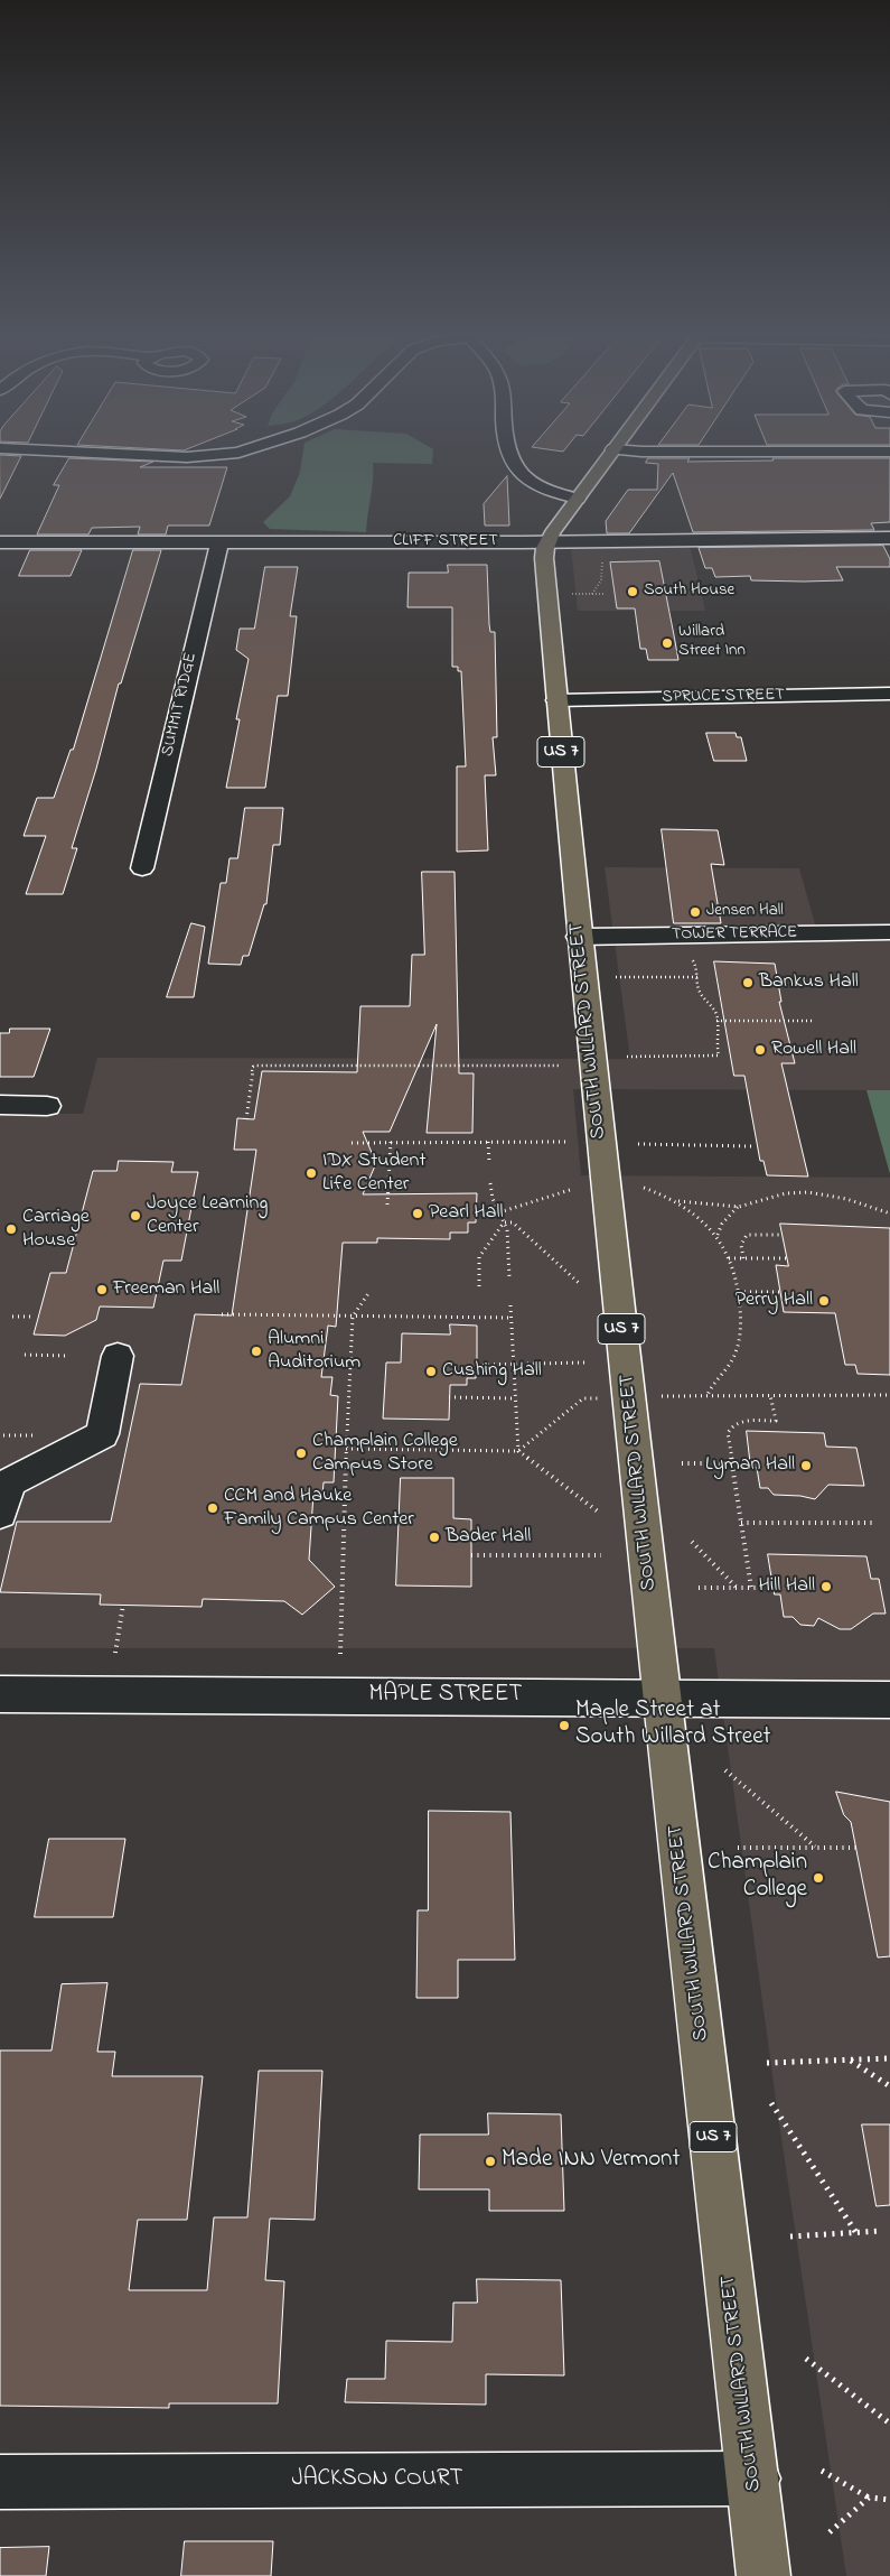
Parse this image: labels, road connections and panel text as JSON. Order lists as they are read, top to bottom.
{
  "streets": {
    "main road": ["US 7", "SOUTH WILLARD STREET"],
    "street": [
      "CLIFF STREET",
      "SPRUCE STREET",
      "SUMMIT RIDGE",
      "TOWER TERRACE",
      "MAPLE STREET",
      "JACKSON COURT"
    ]
  },
  "crossings": [
    ["CLIFF STREET", "SUMMIT RIDGE"],
    ["CLIFF STREET", "SOUTH WILLARD STREET"],
    ["SPRUCE STREET", "SOUTH WILLARD STREET"],
    ["TOWER TERRACE", "SOUTH WILLARD STREET"],
    ["SOUTH WILLARD STREET", "MAPLE STREET"],
    ["SOUTH WILLARD STREET", "JACKSON COURT"]
  ],
  "places": [
    "South House",
    "Willard Street Inn",
    "Jensen Hall",
    "Bankus Hall",
    "Rowell Hall",
    "IDX Student Life Center",
    "Pearl Hall",
    "Joyce Learning Center",
    "Carriage House",
    "Freeman Hall",
    "Perry Hall",
    "Alumni Auditorium",
    "Cushing Hall",
    "Champlain College Campus Store",
    "Lyman Hall",
    "CCM and Hauke Family Campus Center",
    "Bader Hall",
    "Hill Hall",
    "Maple Street at South Willard Street",
    "Champlain College",
    "Made INN Vermont"
  ]
}
